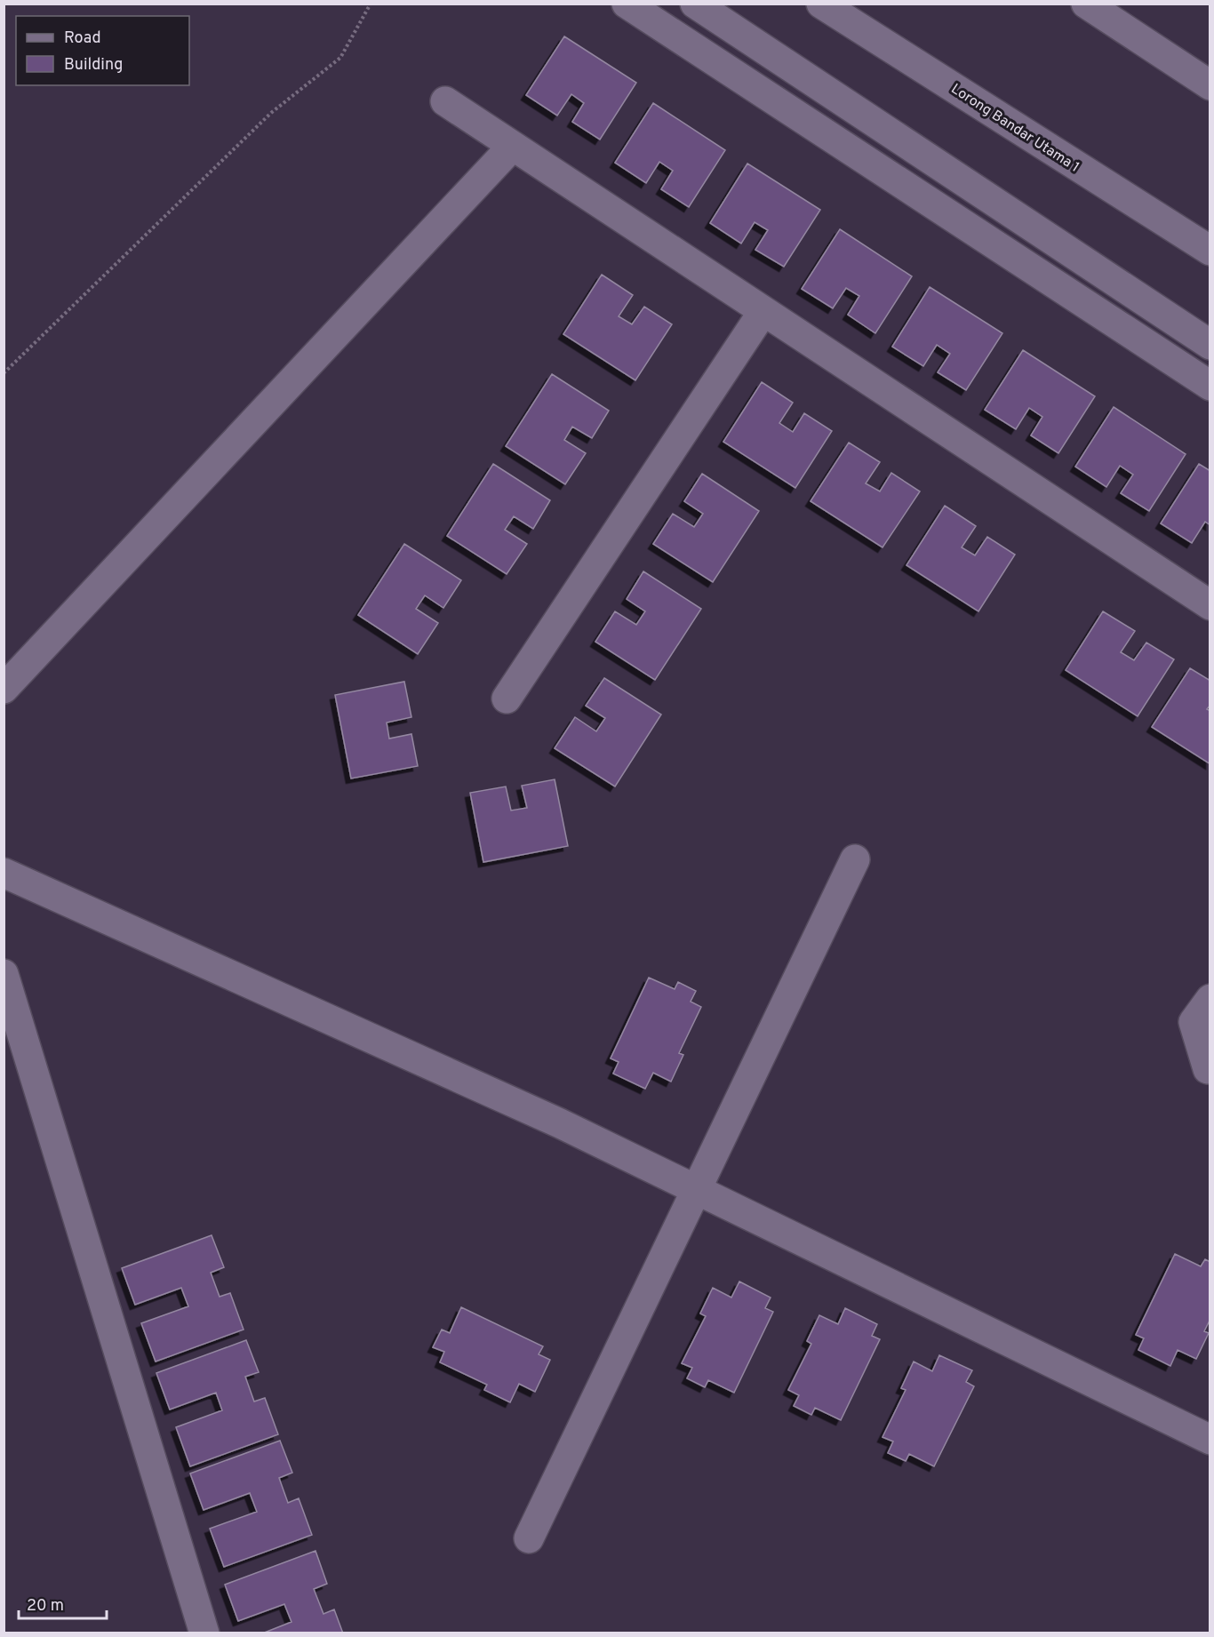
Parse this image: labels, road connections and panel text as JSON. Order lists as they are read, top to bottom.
{
  "streets": {
    "street": ["Lorong Bandar Utama 1"]
  },
  "legend": ["Road", "Building"],
  "scale_bar": "20 m"
}
